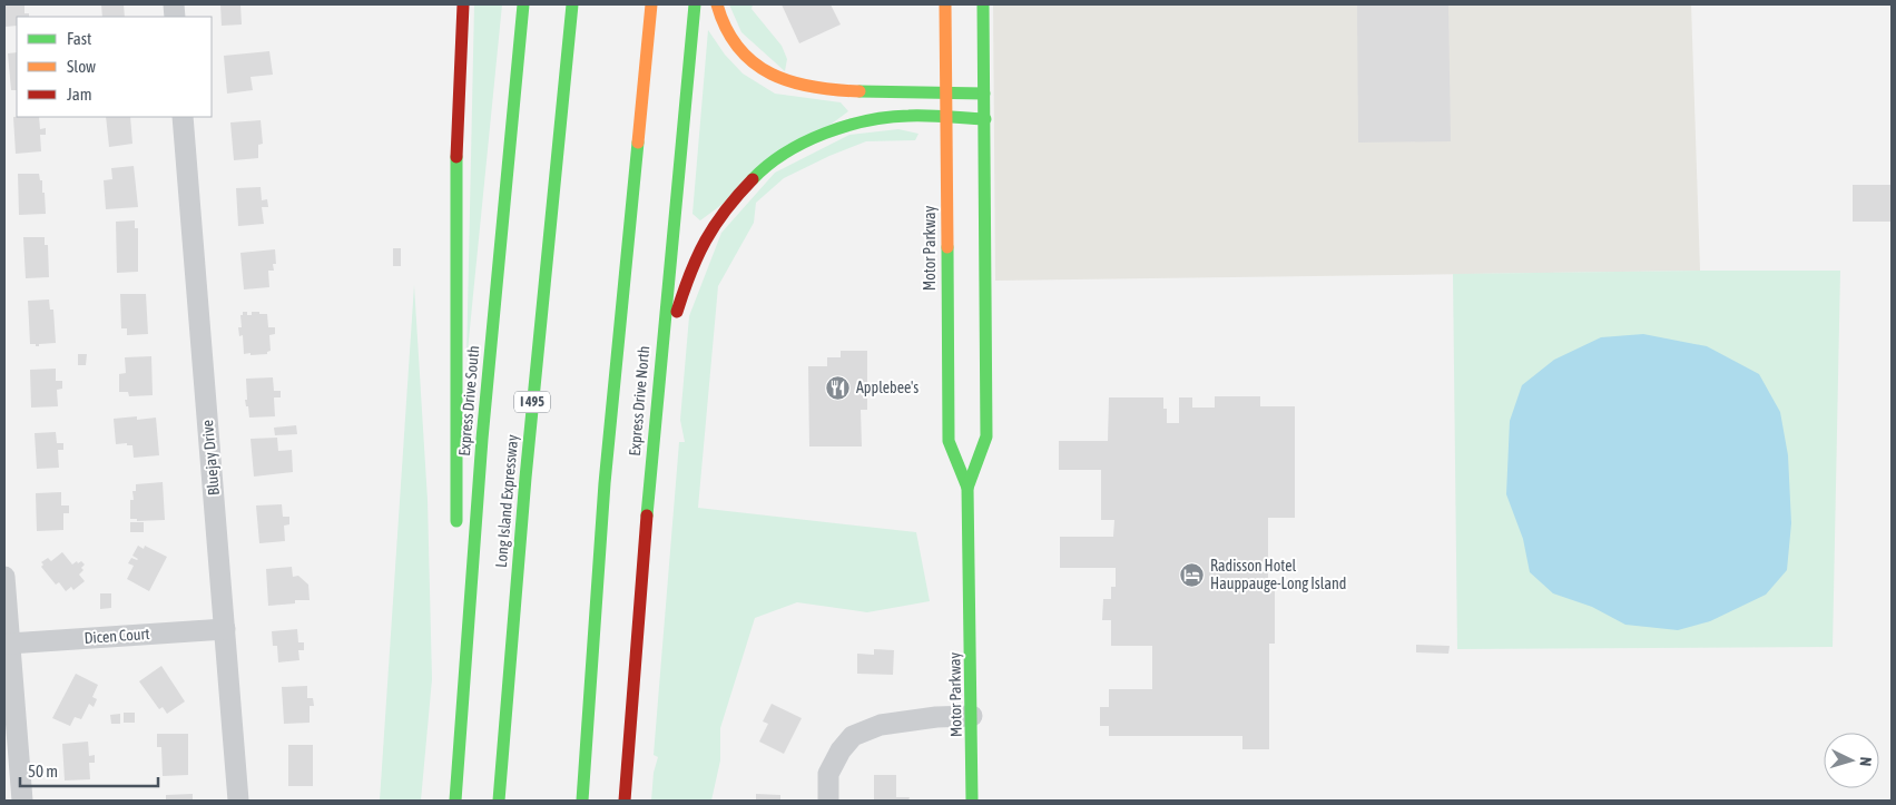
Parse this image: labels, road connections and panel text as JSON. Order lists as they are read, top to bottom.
{
  "streets": {
    "main road": [
      "Motor Parkway",
      "Express Drive South",
      "Express Drive North",
      "I 495",
      "Long Island Expressway"
    ],
    "street": ["Bluejay Drive", "Dicen Court"]
  },
  "crossings": [
    ["Bluejay Drive", "Dicen Court"]
  ],
  "places": {
    "restaurant": ["Applebee's"],
    "hotel": ["Radisson Hotel Hauppauge-Long Island"]
  },
  "legend": ["Fast", "Slow", "Jam"],
  "scale_bar": "50 m",
  "north": "right"
}
